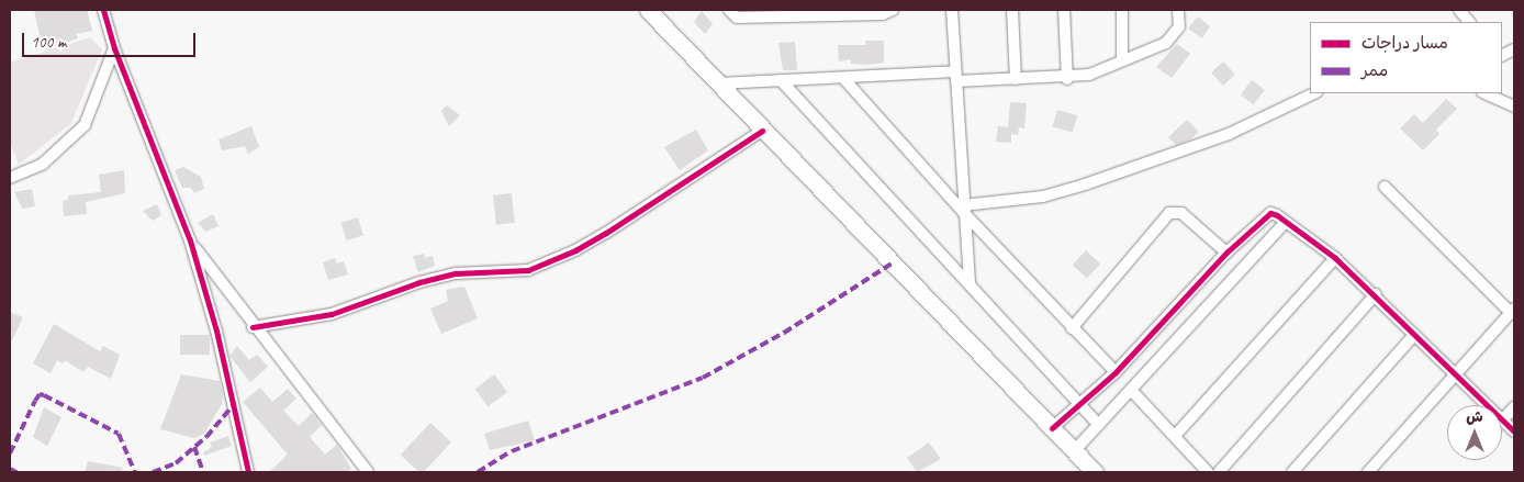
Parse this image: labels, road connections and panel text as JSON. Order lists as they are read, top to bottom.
{
  "legend": ["مسار دراجات", "ممر"],
  "scale_bar": "100 m",
  "north": "top"
}
